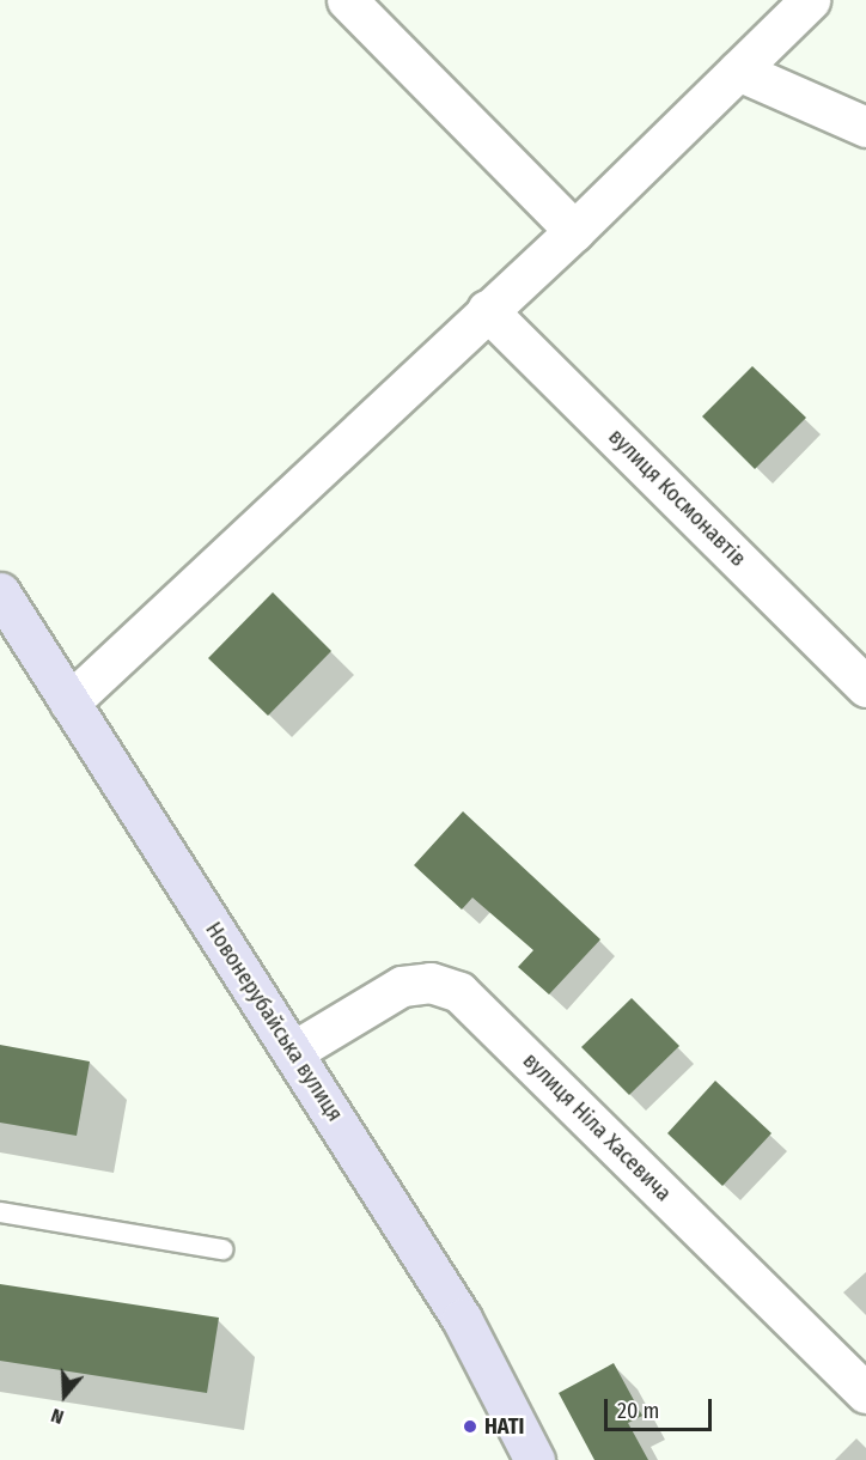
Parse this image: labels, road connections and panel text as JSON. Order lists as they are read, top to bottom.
{
  "streets": {
    "street": ["вулиця Космонавтів", "Новонерубайська вулиця", "вулиця Ніла Хасевича"]
  },
  "crossings": [
    ["Новонерубайська вулиця", "вулиця Ніла Хасевича"]
  ],
  "places": ["НАТІ"],
  "scale_bar": "20 m",
  "north": "bottom"
}
